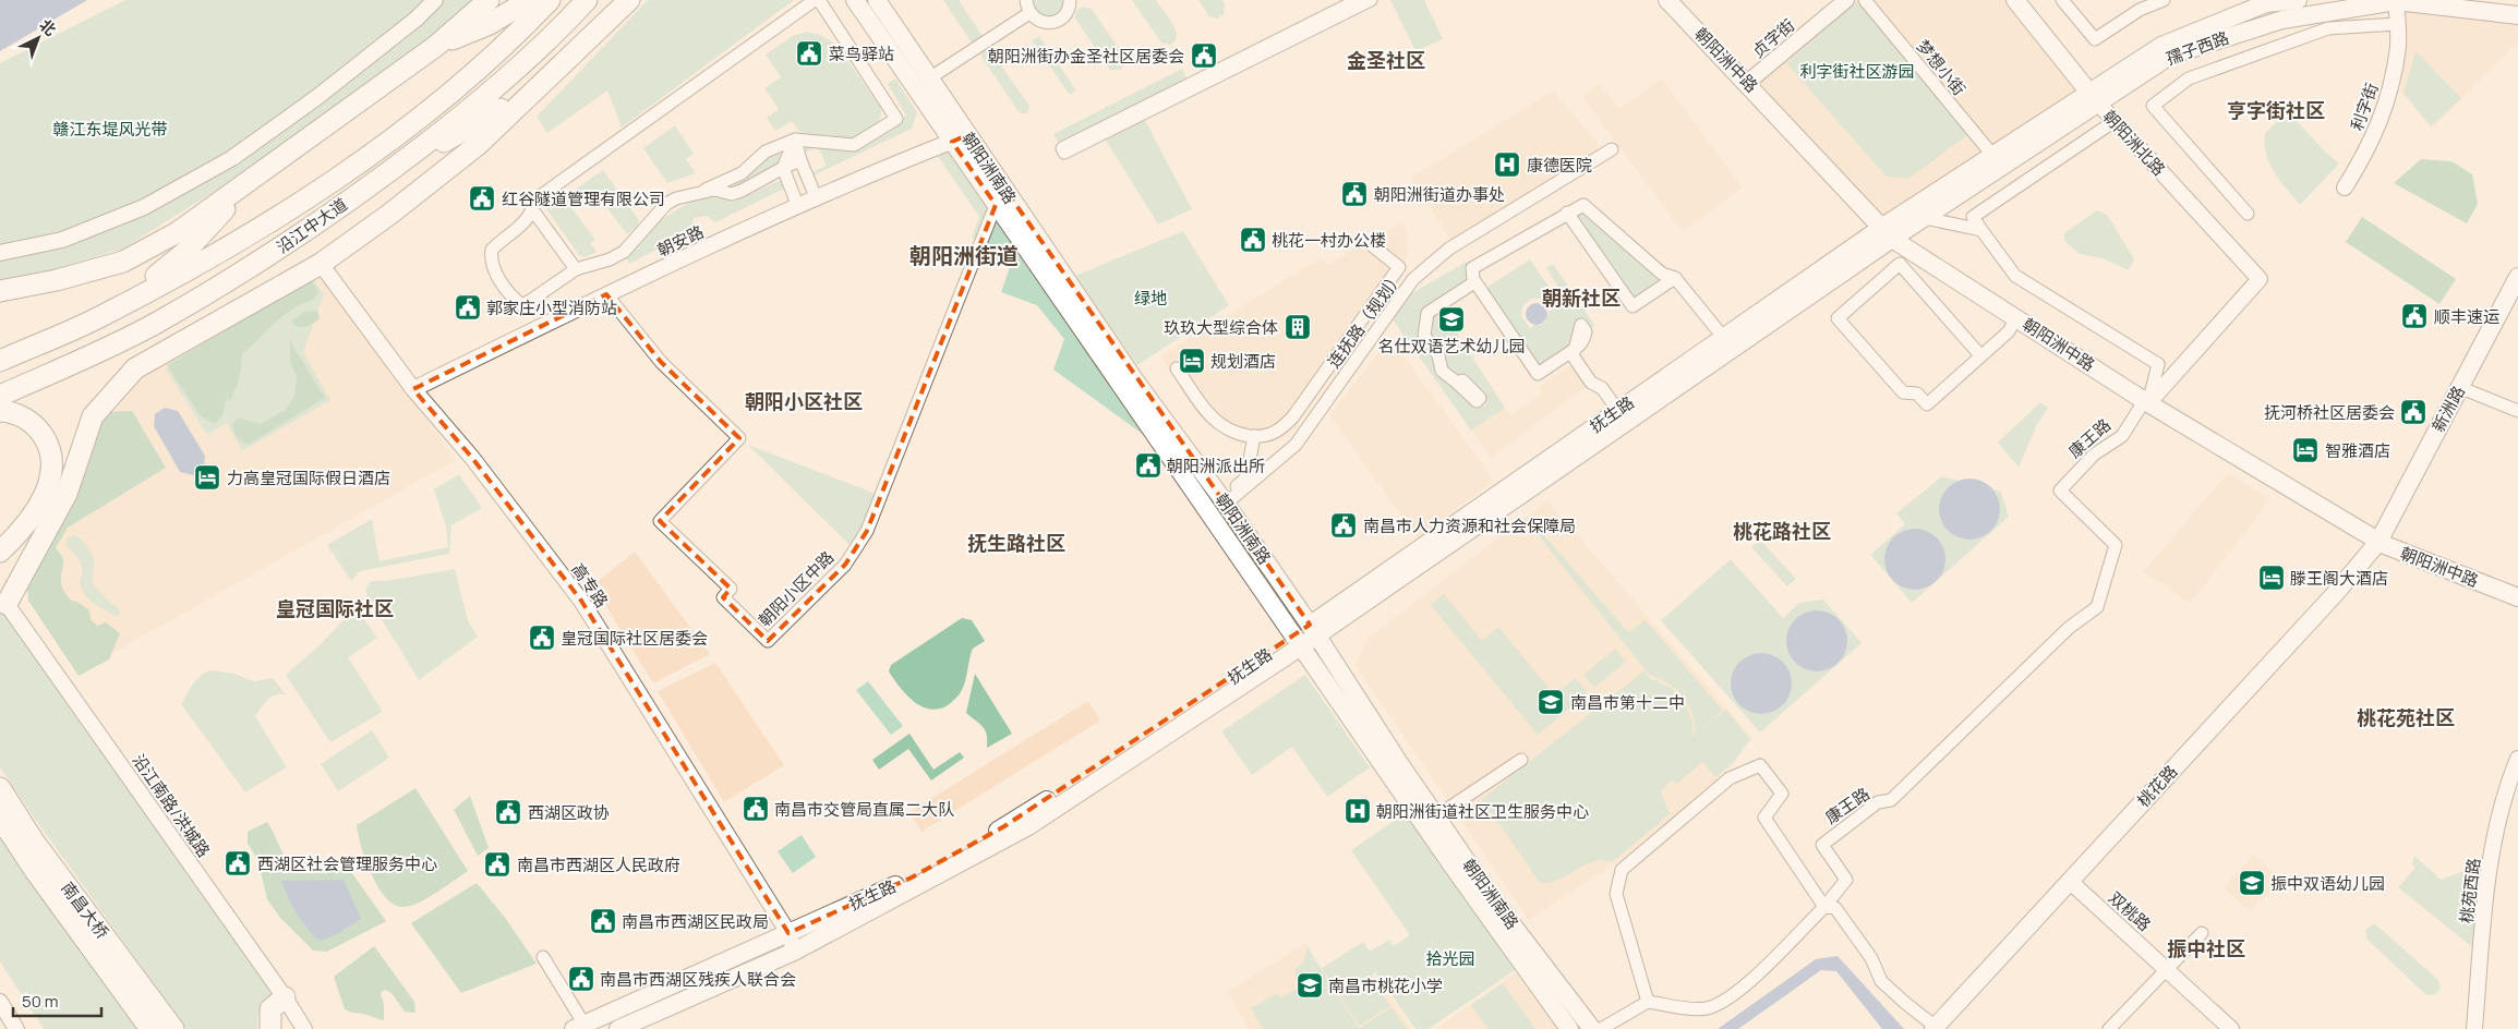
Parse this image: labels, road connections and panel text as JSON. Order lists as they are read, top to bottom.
{
  "streets": {
    "highway": ["沿江中大道", "南昌大桥"],
    "main road": [
      "孺子西路",
      "朝阳洲中路",
      "朝阳洲北路",
      "朝阳洲南路",
      "新洲路",
      "抚生路",
      "桃花路"
    ],
    "street": [
      "贞字街",
      "梦想小街",
      "利字街",
      "朝安路",
      "连抚路（规划）",
      "康王路",
      "高专路",
      "朝阳小区中路",
      "沿江南路/洪城路",
      "桃苑西路",
      "双桃路"
    ]
  },
  "crossings": [
    ["贞字街", "朝阳洲中路"],
    ["孺子西路", "朝阳洲中路"],
    ["孺子西路", "梦想小街"],
    ["孺子西路", "利字街"],
    ["孺子西路", "朝阳洲北路"],
    ["孺子西路", "抚生路"],
    ["朝阳洲中路", "新洲路"],
    ["朝阳洲中路", "抚生路"],
    ["朝阳洲中路", "康王路"],
    ["朝阳洲中路", "桃花路"],
    ["朝阳洲北路", "康王路"],
    ["朝阳洲南路", "朝安路"],
    ["朝阳洲南路", "连抚路（规划）"],
    ["朝阳洲南路", "抚生路"],
    ["朝阳洲南路", "朝阳小区中路"],
    ["朝安路", "高专路"],
    ["朝安路", "朝阳小区中路"],
    ["新洲路", "桃花路"],
    ["抚生路", "高专路"],
    ["桃花路", "双桃路"]
  ],
  "districts": [
    "金圣社区",
    "亨字街社区",
    "朝阳洲街道",
    "朝新社区",
    "朝阳小区社区",
    "桃花路社区",
    "抚生路社区",
    "皇冠国际社区",
    "桃花苑社区",
    "振中社区"
  ],
  "parks": [
    "利字街社区游园",
    "赣江东堤风光带",
    "绿地",
    "拾光园"
  ],
  "places": {
    "public building": [
      "菜鸟驿站",
      "朝阳洲街办金圣社区居委会",
      "朝阳洲街道办事处",
      "红谷隧道管理有限公司",
      "桃花一村办公楼",
      "郭家庄小型消防站",
      "顺丰速运",
      "抚河桥社区居委会",
      "朝阳洲派出所",
      "南昌市人力资源和社会保障局",
      "皇冠国际社区居委会",
      "南昌市交管局直属二大队",
      "西湖区政协",
      "西湖区社会管理服务中心",
      "南昌市西湖区人民政府",
      "南昌市西湖区民政局",
      "南昌市西湖区残疾人联合会"
    ],
    "hospital": ["康德医院", "朝阳洲街道社区卫生服务中心"],
    "school or university": [
      "名仕双语艺术幼儿园",
      "南昌市第十二中",
      "振中双语幼儿园",
      "南昌市桃花小学"
    ],
    "building": ["玖玖大型综合体"],
    "hotel": [
      "规划酒店",
      "智雅酒店",
      "力高皇冠国际假日酒店",
      "滕王阁大酒店"
    ]
  },
  "scale_bar": "50 m",
  "north": "top right"
}
